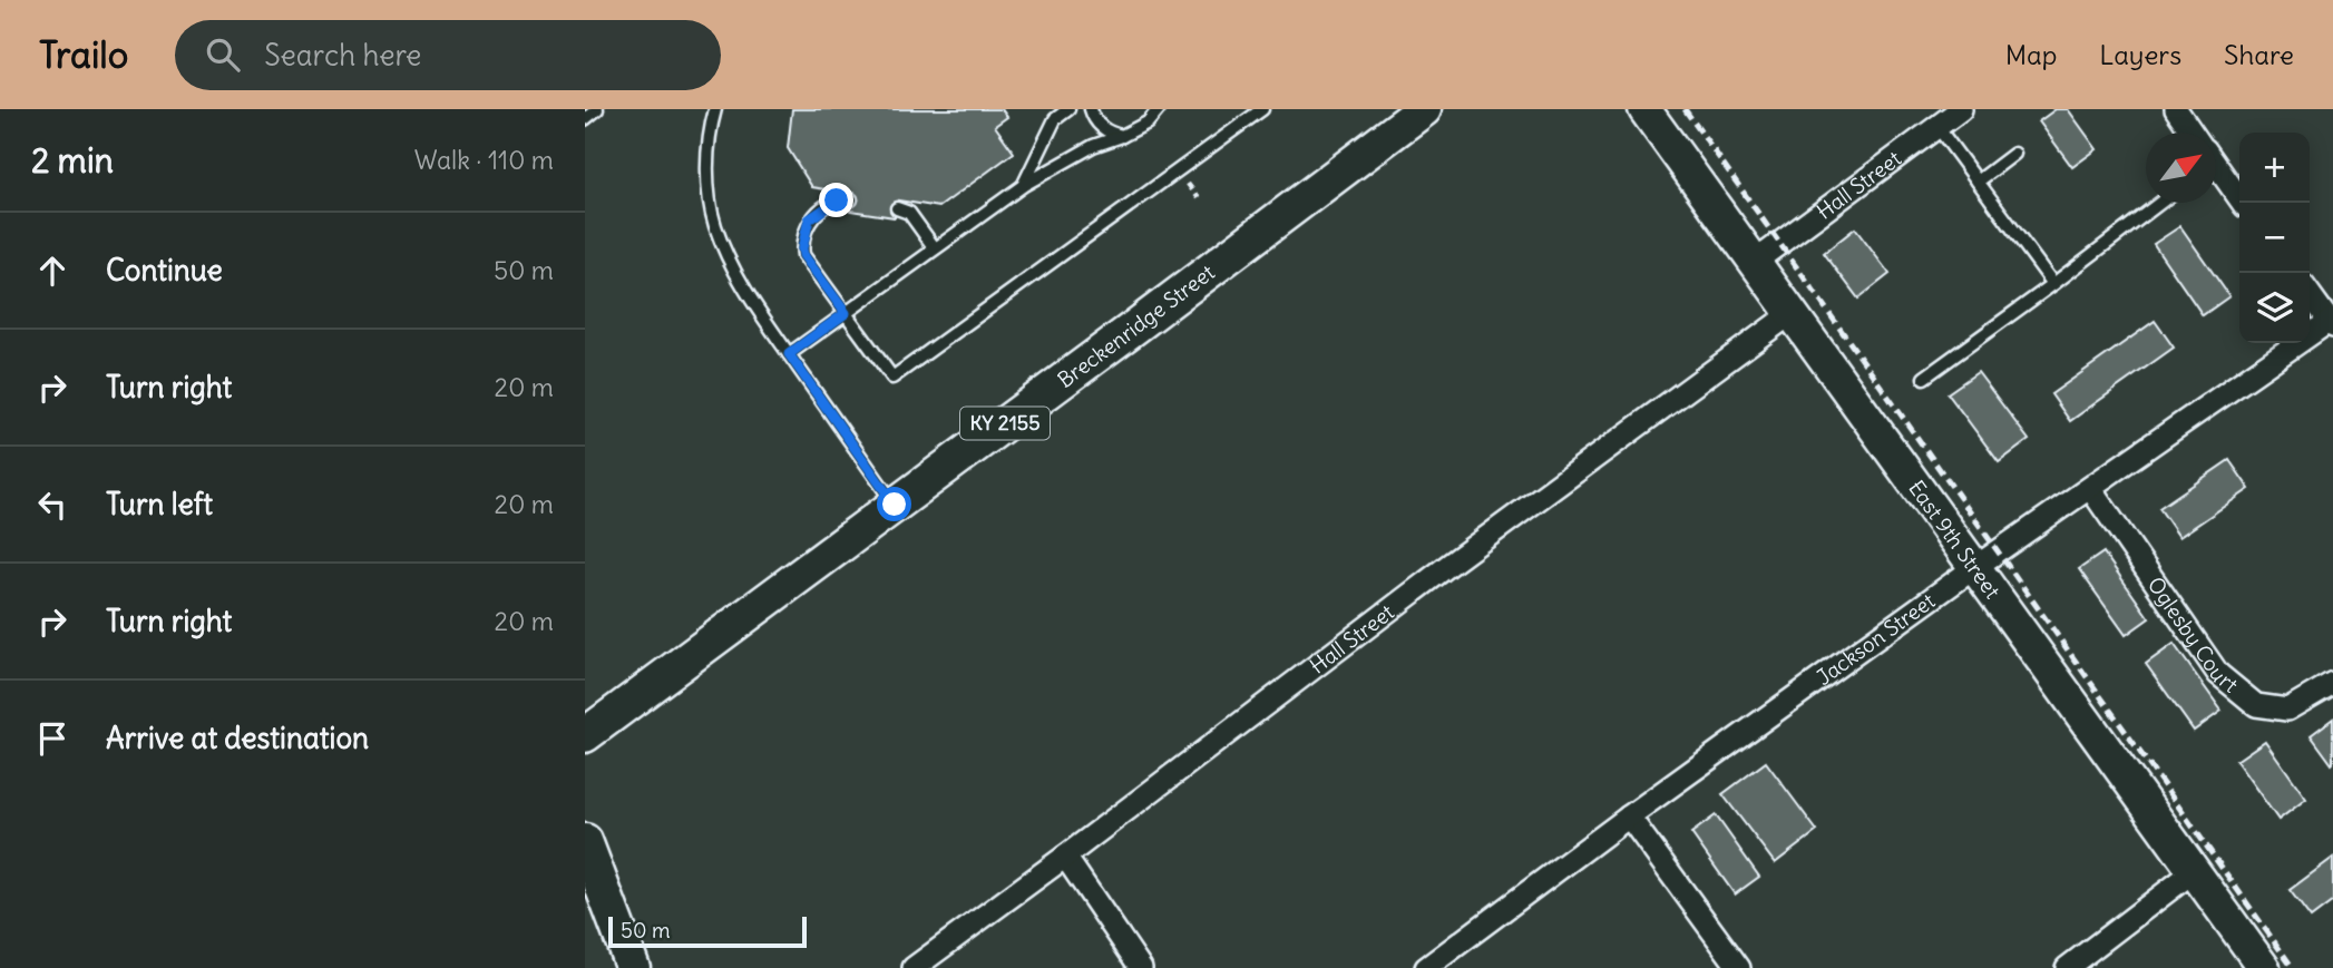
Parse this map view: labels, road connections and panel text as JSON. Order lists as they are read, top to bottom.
{
  "streets": {
    "main road": ["Breckenridge Street", "KY 2155"],
    "street": [
      "Hall Street",
      "East 9th Street",
      "Oglesby Court",
      "Jackson Street"
    ]
  },
  "crossings": [
    ["Hall Street", "East 9th Street"],
    ["East 9th Street", "Jackson Street"],
    ["Oglesby Court", "Jackson Street"]
  ],
  "scale_bar": "50 m",
  "north": "top right",
  "page": {
    "header": "Trailo",
    "search": "Search here",
    "nav": ["Map", "Layers", "Share"],
    "heading": ["2 min", "Walk · 110 m"],
    "map_buttons": ["+", "−"],
    "list": [
      ["Continue", "50 m"],
      ["Turn right", "20 m"],
      ["Turn left", "20 m"],
      ["Turn right", "20 m"],
      "Arrive at destination"
    ],
    "scale": "50 m"
  }
}
